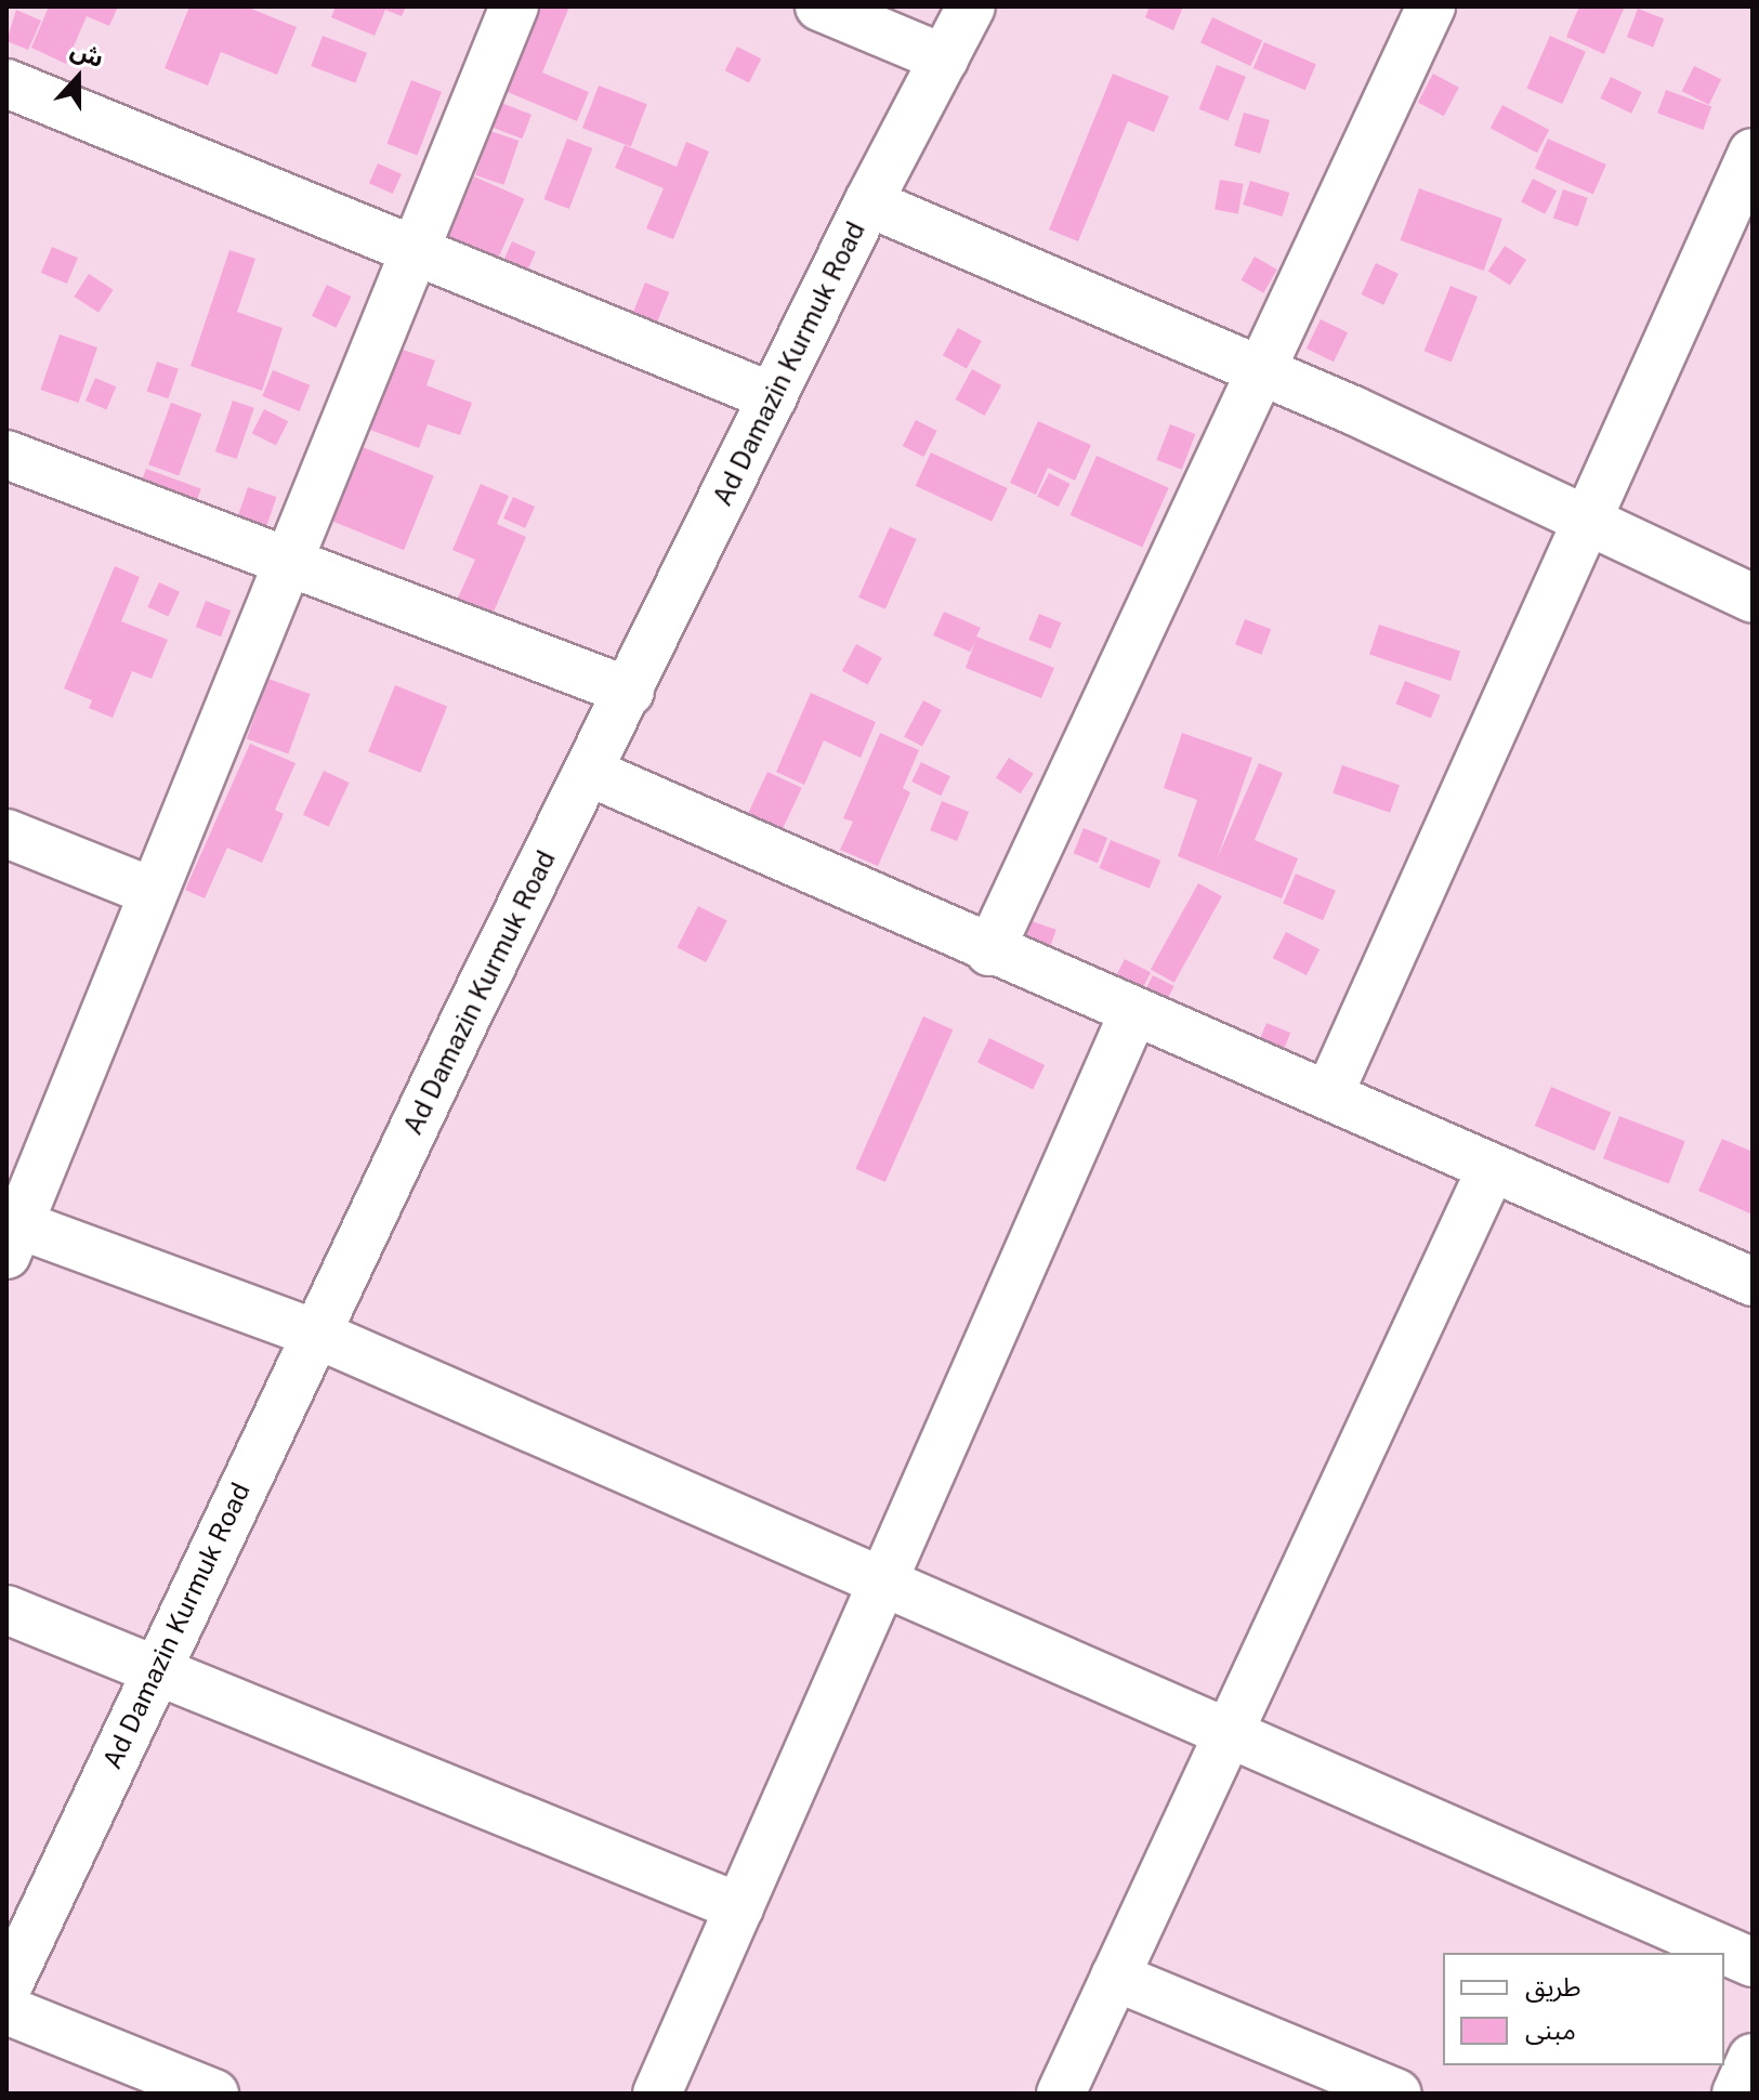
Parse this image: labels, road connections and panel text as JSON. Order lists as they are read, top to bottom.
{
  "streets": {
    "main road": ["Ad Damazin Kurmuk Road"]
  },
  "legend": ["طريق", "مبنى"],
  "north": "top"
}
